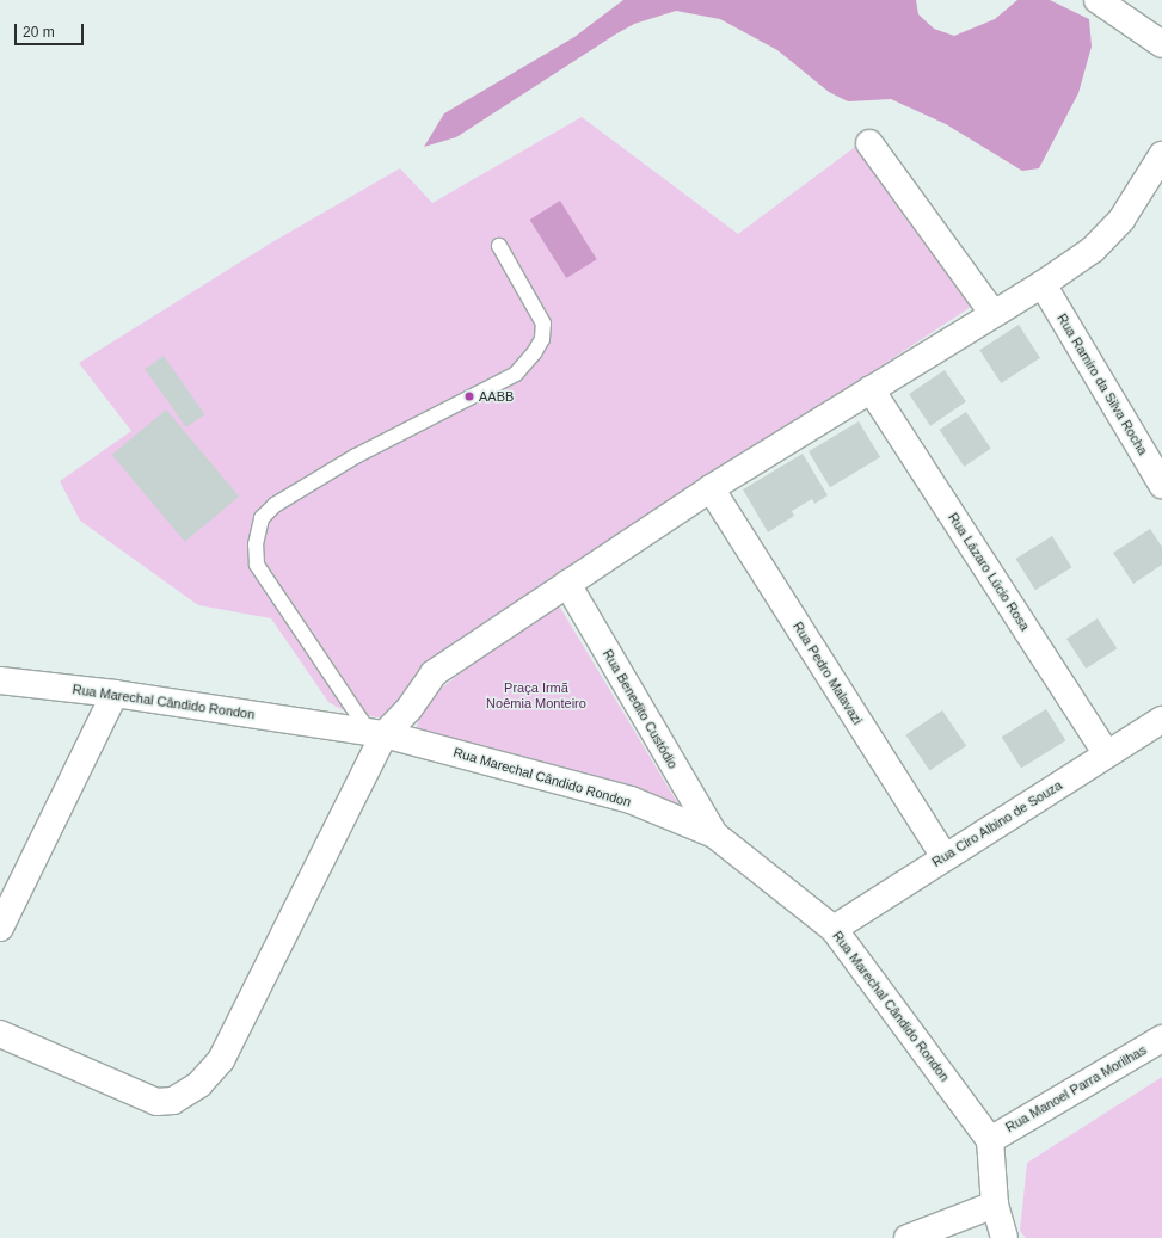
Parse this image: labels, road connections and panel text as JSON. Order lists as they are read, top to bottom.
{
  "streets": {
    "street": [
      "Rua Ramiro da Silva Rocha",
      "Rua Lázaro Lúcio Rosa",
      "Rua Pedro Malavazi",
      "Rua Marechal Cândido Rondon",
      "Rua Benedito Custódio",
      "Rua Ciro Albino de Souza",
      "Rua Manoel Parra Morilhas"
    ]
  },
  "crossings": [
    ["Rua Lázaro Lúcio Rosa", "Rua Ciro Albino de Souza"],
    ["Rua Pedro Malavazi", "Rua Ciro Albino de Souza"],
    ["Rua Marechal Cândido Rondon", "Rua Benedito Custódio"],
    ["Rua Marechal Cândido Rondon", "Rua Ciro Albino de Souza"],
    ["Rua Marechal Cândido Rondon", "Rua Manoel Parra Morilhas"]
  ],
  "parks": ["Praça Irmã Noêmia Monteiro"],
  "places": ["AABB"],
  "scale_bar": "20 m"
}
